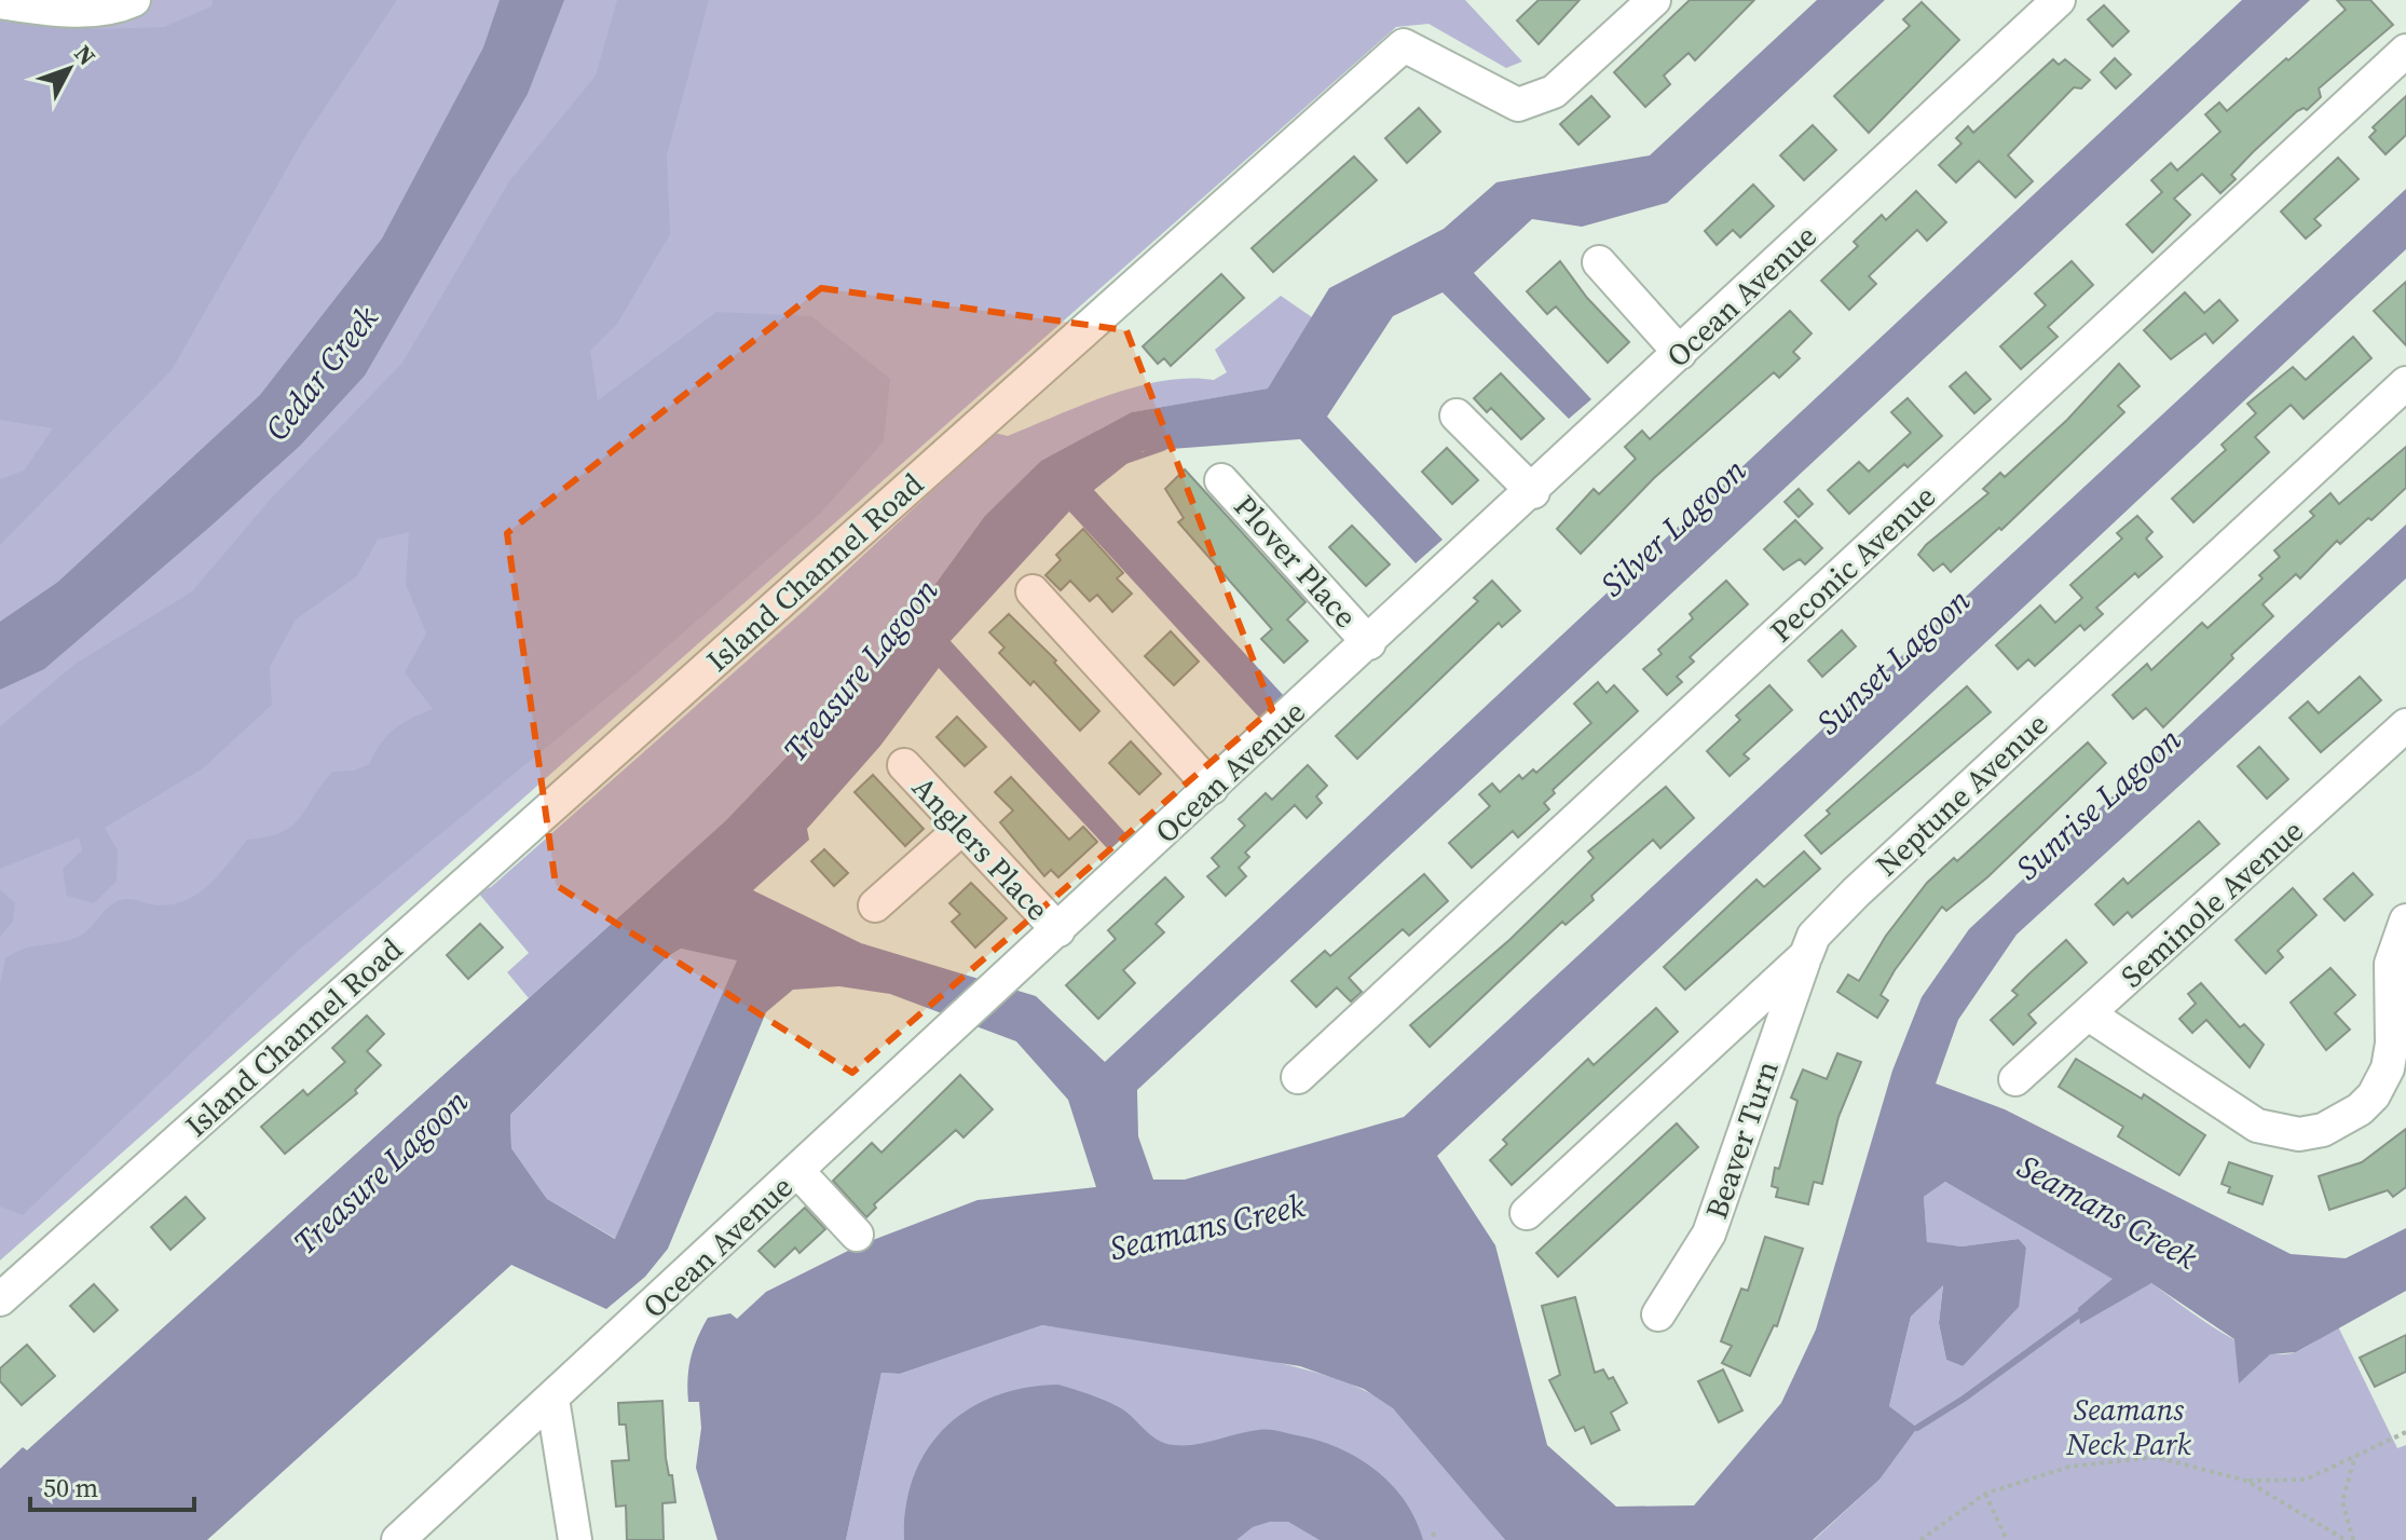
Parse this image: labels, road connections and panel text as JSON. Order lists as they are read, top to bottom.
{
  "streets": {
    "street": [
      "Ocean Avenue",
      "Plover Place",
      "Peconic Avenue",
      "Island Channel Road",
      "Neptune Avenue",
      "Anglers Place",
      "Seminole Avenue",
      "Beaver Turn"
    ]
  },
  "crossings": [
    ["Ocean Avenue", "Plover Place"],
    ["Ocean Avenue", "Anglers Place"],
    ["Neptune Avenue", "Beaver Turn"]
  ],
  "water": [
    "Cedar Creek",
    "Silver Lagoon",
    "Sunset Lagoon",
    "Treasure Lagoon",
    "Sunrise Lagoon",
    "Seamans Creek"
  ],
  "parks": ["Seamans Neck Park"],
  "scale_bar": "50 m",
  "north": "top right"
}
